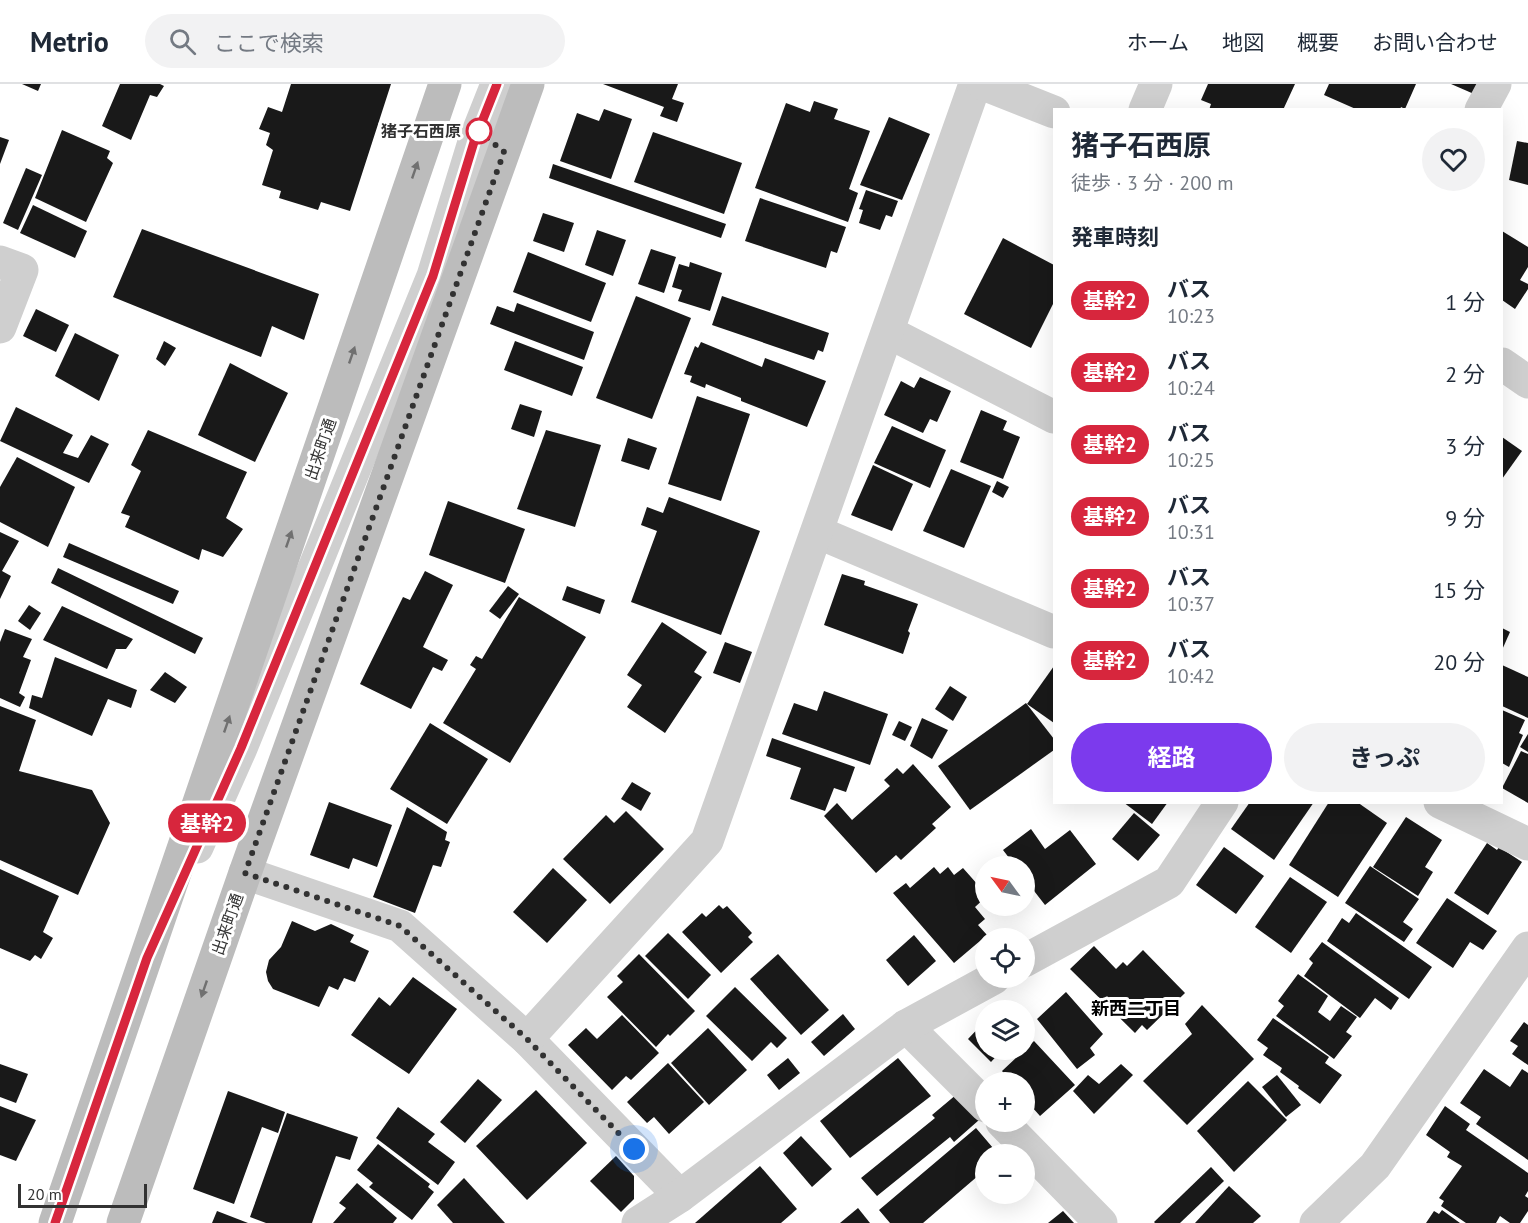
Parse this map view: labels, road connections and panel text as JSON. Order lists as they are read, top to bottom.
{
  "streets": {
    "main road": ["出来町通"]
  },
  "districts": ["新西二丁目"],
  "places": ["猪子石西原"],
  "lines": ["bus line 基幹2"],
  "scale_bar": "20 m",
  "north": "top left",
  "page": {
    "header": "Metrio",
    "search": "ここで検索",
    "nav": [
      "ホーム",
      "地図",
      "概要",
      "お問い合わせ"
    ],
    "on_map": "基幹2",
    "heading": [
      ["猪子石西原", "徒歩 · 3 分 · 200 m"],
      "発車時刻"
    ],
    "list": [
      {
        "mark": "基幹2",
        "name": "バス",
        "note": "10:23",
        "value": "1 分"
      },
      {
        "mark": "基幹2",
        "name": "バス",
        "note": "10:24",
        "value": "2 分"
      },
      {
        "mark": "基幹2",
        "name": "バス",
        "note": "10:25",
        "value": "3 分"
      },
      {
        "mark": "基幹2",
        "name": "バス",
        "note": "10:31",
        "value": "9 分"
      },
      {
        "mark": "基幹2",
        "name": "バス",
        "note": "10:37",
        "value": "15 分"
      },
      {
        "mark": "基幹2",
        "name": "バス",
        "note": "10:42",
        "value": "20 分"
      }
    ],
    "buttons": ["経路", "きっぷ"],
    "map_buttons": ["+", "−"],
    "scale": "20 m"
  }
}
